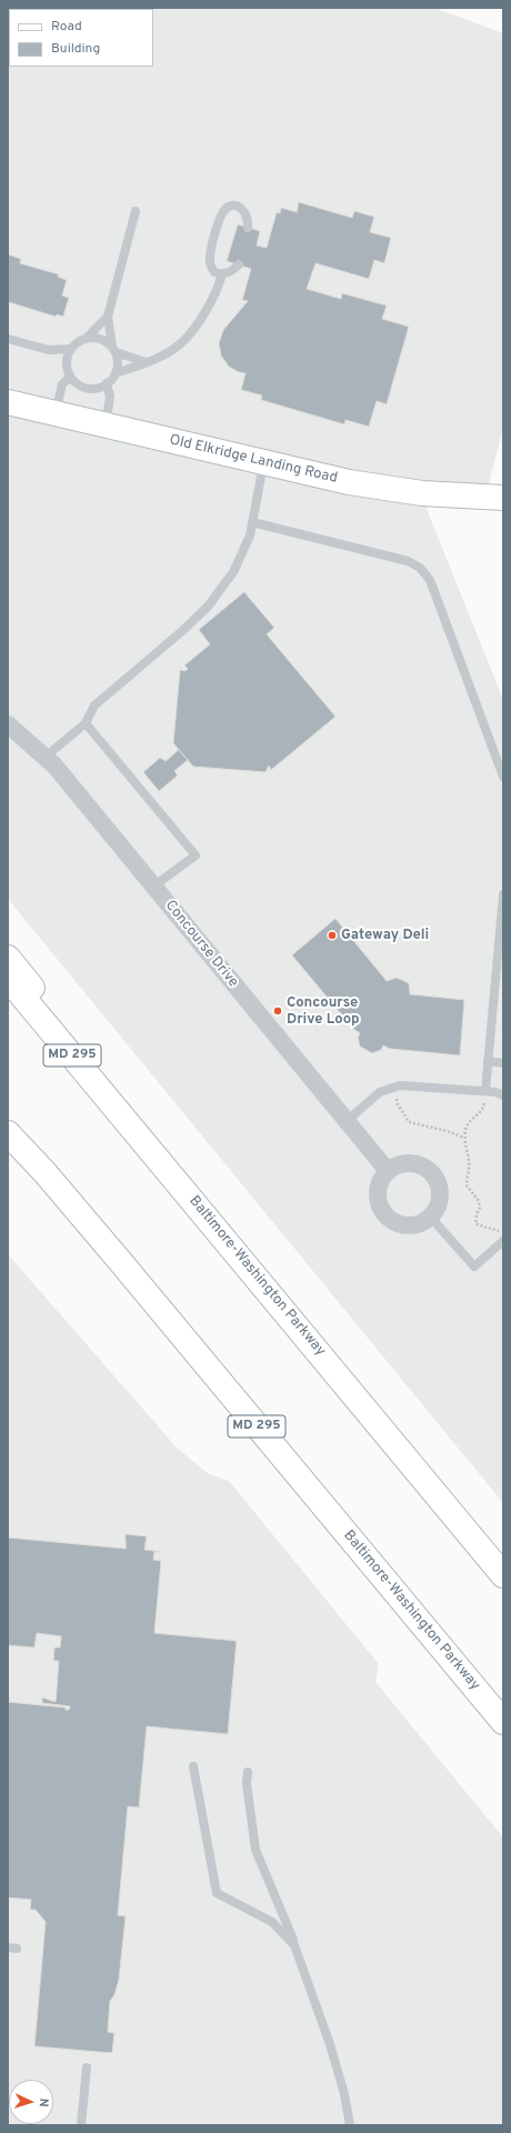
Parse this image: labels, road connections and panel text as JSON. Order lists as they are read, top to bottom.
{
  "streets": {
    "main road": ["Old Elkridge Landing Road", "MD 295", "Baltimore-Washington Parkway"],
    "street": ["Concourse Drive"]
  },
  "places": ["Gateway Deli", "Concourse Drive Loop"],
  "legend": ["Road", "Building"],
  "north": "right"
}
